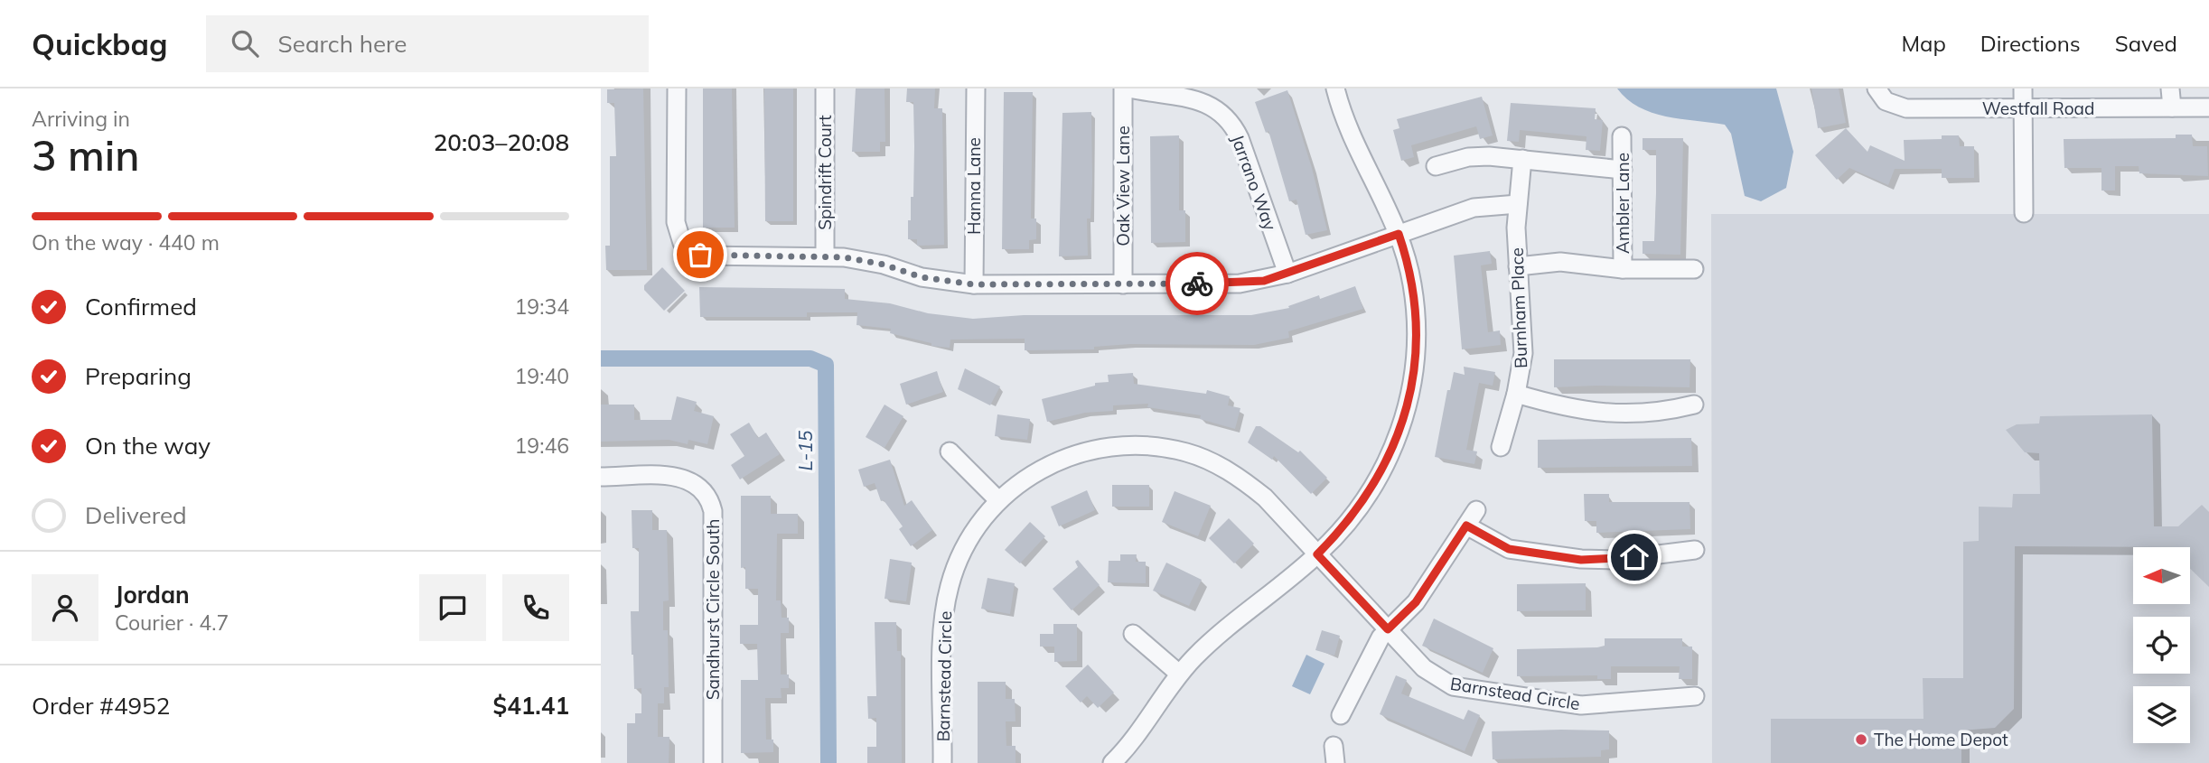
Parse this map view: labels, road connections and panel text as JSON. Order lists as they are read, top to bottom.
{
  "streets": {
    "street": [
      "Westfall Road",
      "Spindrift Court",
      "Jarrano Way",
      "Hanna Lane",
      "Oak View Lane",
      "Ambler Lane",
      "Burnham Place",
      "Sandhurst Circle South",
      "Barnstead Circle"
    ]
  },
  "water": ["L-15"],
  "places": ["The Home Depot"],
  "north": "left",
  "page": {
    "header": "Quickbag",
    "search": "Search here",
    "nav": ["Map", "Directions", "Saved"],
    "heading": ["3 min", "Arriving in", "20:03–20:08"],
    "panel": [
      "Jordan",
      "Courier · 4.7",
      "Order #4952",
      "$41.41"
    ],
    "bar": "On the way · 440 m",
    "list": [
      ["Confirmed", "19:34"],
      ["Preparing", "19:40"],
      ["On the way", "19:46"],
      "Delivered"
    ]
  }
}
